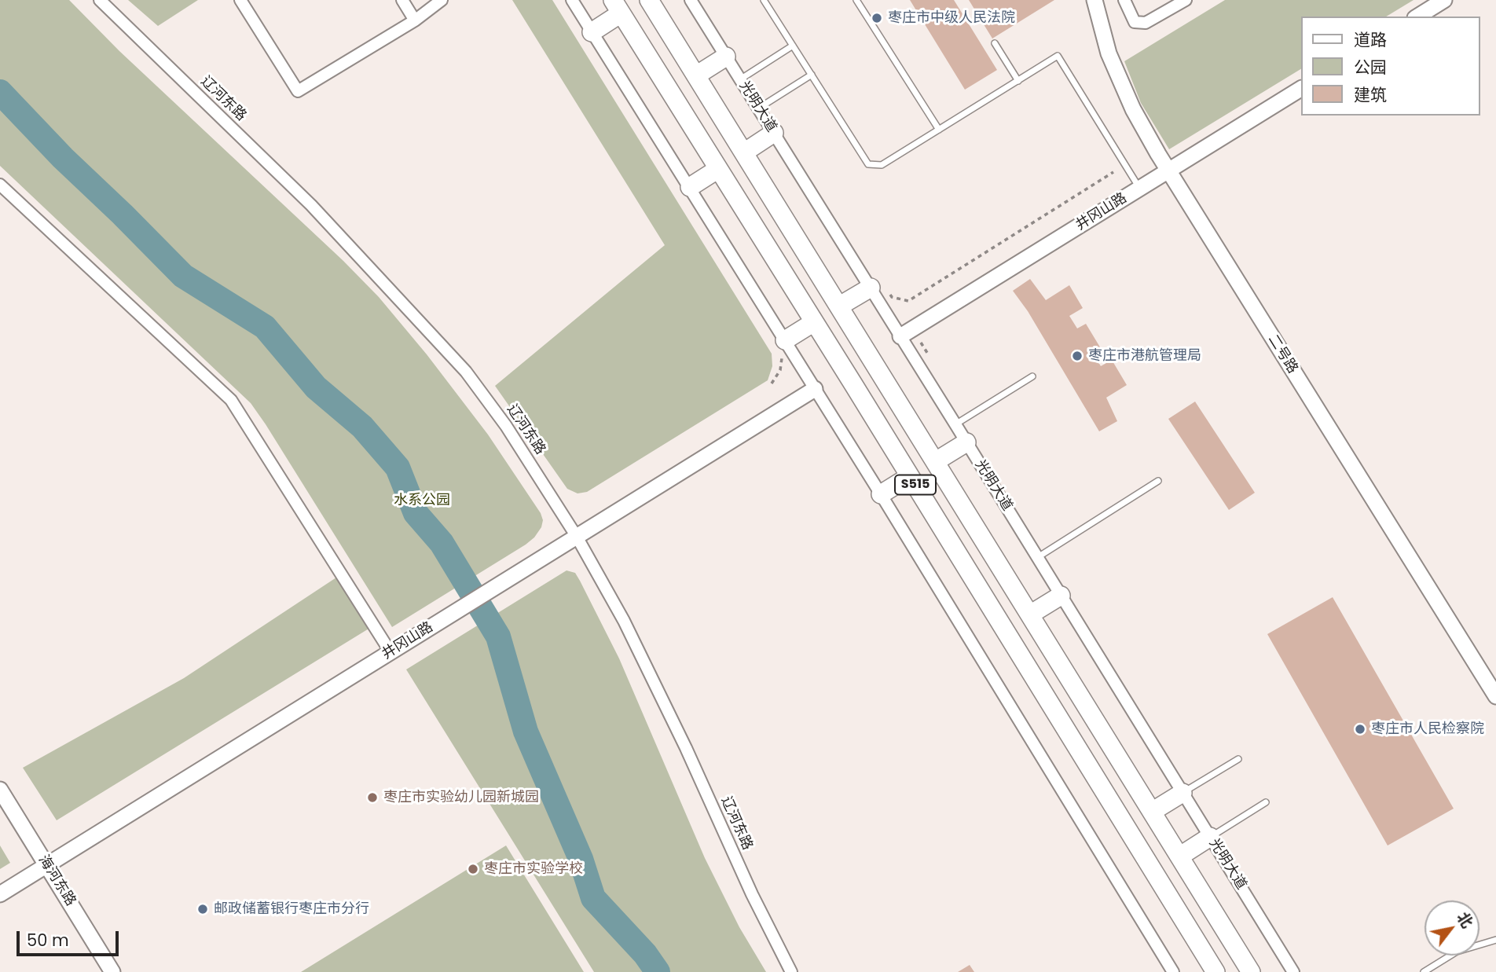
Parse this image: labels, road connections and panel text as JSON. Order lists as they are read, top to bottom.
{
  "streets": {
    "main road": ["S515"],
    "street": [
      "辽河东路",
      "光明大道",
      "井冈山路",
      "二号路",
      "海河东路"
    ]
  },
  "crossings": [
    ["辽河东路", "井冈山路"],
    ["光明大道", "井冈山路"],
    ["井冈山路", "二号路"],
    ["井冈山路", "S515"],
    ["井冈山路", "海河东路"]
  ],
  "parks": ["水系公园"],
  "places": [
    "枣庄市中级人民法院",
    "枣庄市港航管理局",
    "枣庄市人民检察院",
    "枣庄市实验幼儿园新城园",
    "枣庄市实验学校",
    "邮政储蓄银行枣庄市分行"
  ],
  "legend": ["道路", "公园", "建筑"],
  "scale_bar": "50 m",
  "north": "top right"
}
